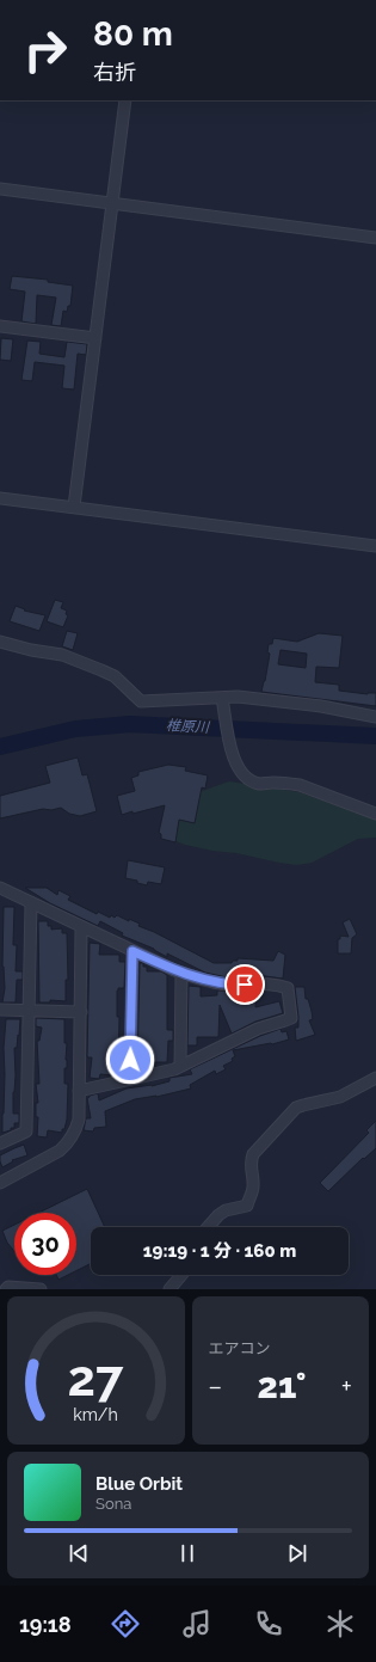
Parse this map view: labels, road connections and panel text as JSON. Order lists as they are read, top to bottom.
{
  "water": ["椎原川"],
  "page": {
    "turn": ["80 m", "右折"],
    "limit": "30",
    "trip": "19:19 · 1 分 · 160 m",
    "tile": "エアコン",
    "heat": ["−", "21°", "+"],
    "song": ["Blue Orbit", "Sona"],
    "tabs": "19:18",
    "gauge": ["27", "km/h"]
  }
}
